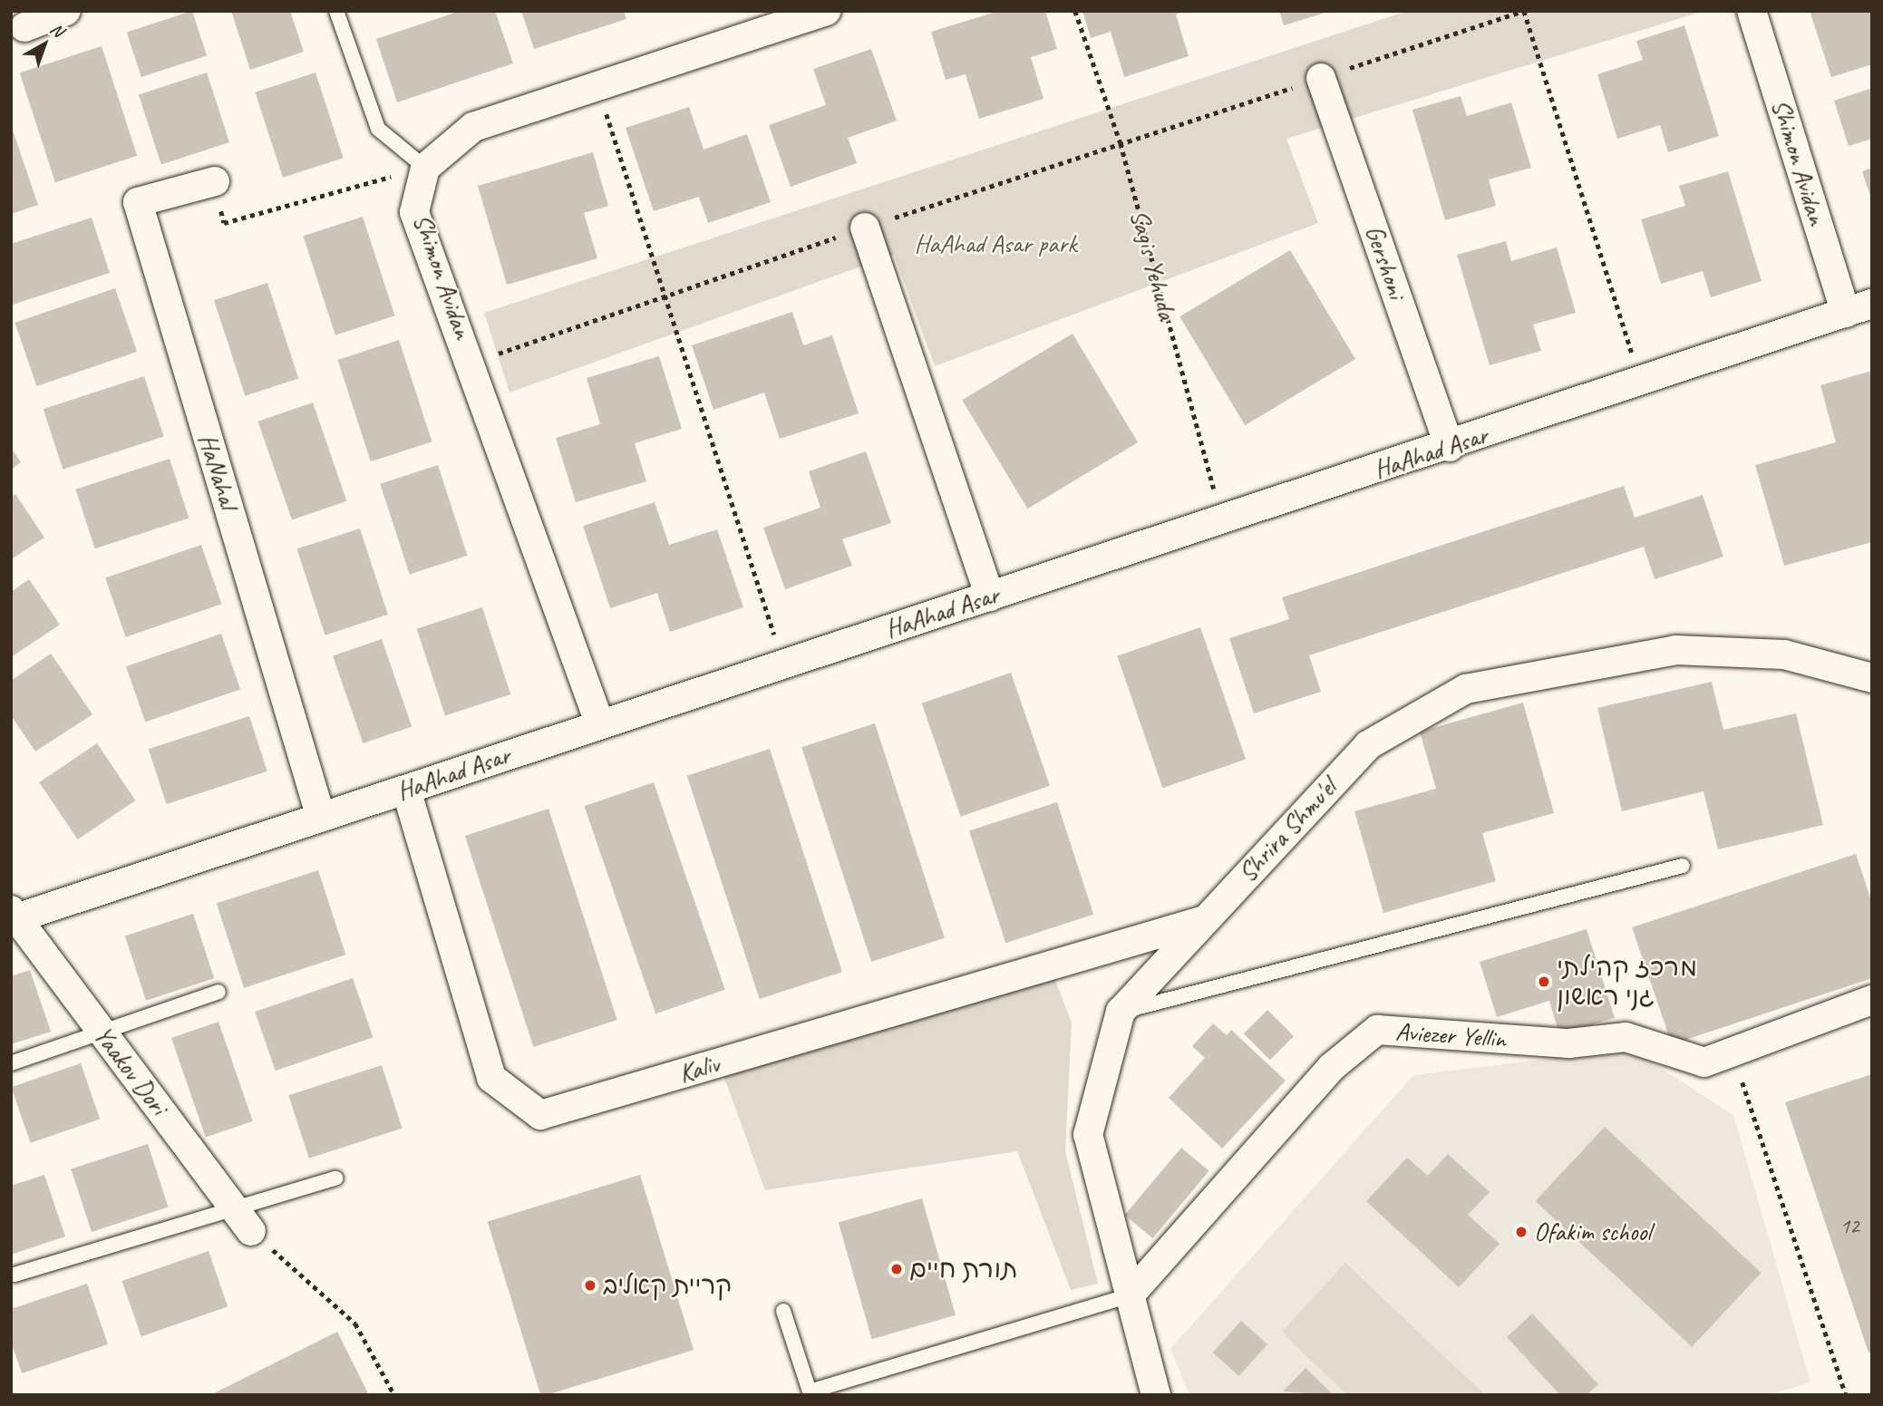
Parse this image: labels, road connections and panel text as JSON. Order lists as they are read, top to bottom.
{
  "streets": {
    "street": [
      "Shimon Avidan",
      "Gershoni",
      "HaAhad Asar",
      "HaNahal",
      "Shrira Shmu'el",
      "Aviezer Yellin",
      "Kaliv",
      "Yaakov Dori"
    ],
    "path": ["Sagis Yehuda"]
  },
  "crossings": [
    ["Shimon Avidan", "HaAhad Asar"],
    ["Gershoni", "HaAhad Asar"],
    ["Sagis Yehuda", "HaAhad Asar"],
    ["HaAhad Asar", "HaNahal"],
    ["HaAhad Asar", "Kaliv"],
    ["HaAhad Asar", "Yaakov Dori"],
    ["Shrira Shmu'el", "Aviezer Yellin"],
    ["Shrira Shmu'el", "Kaliv"]
  ],
  "parks": ["HaAhad Asar park"],
  "places": [
    "מרכז קהילתי גני ראשון",
    "Ofakim school",
    "תורת חיים",
    "קריית קאליב"
  ],
  "house_numbers": ["12"],
  "north": "top right"
}
